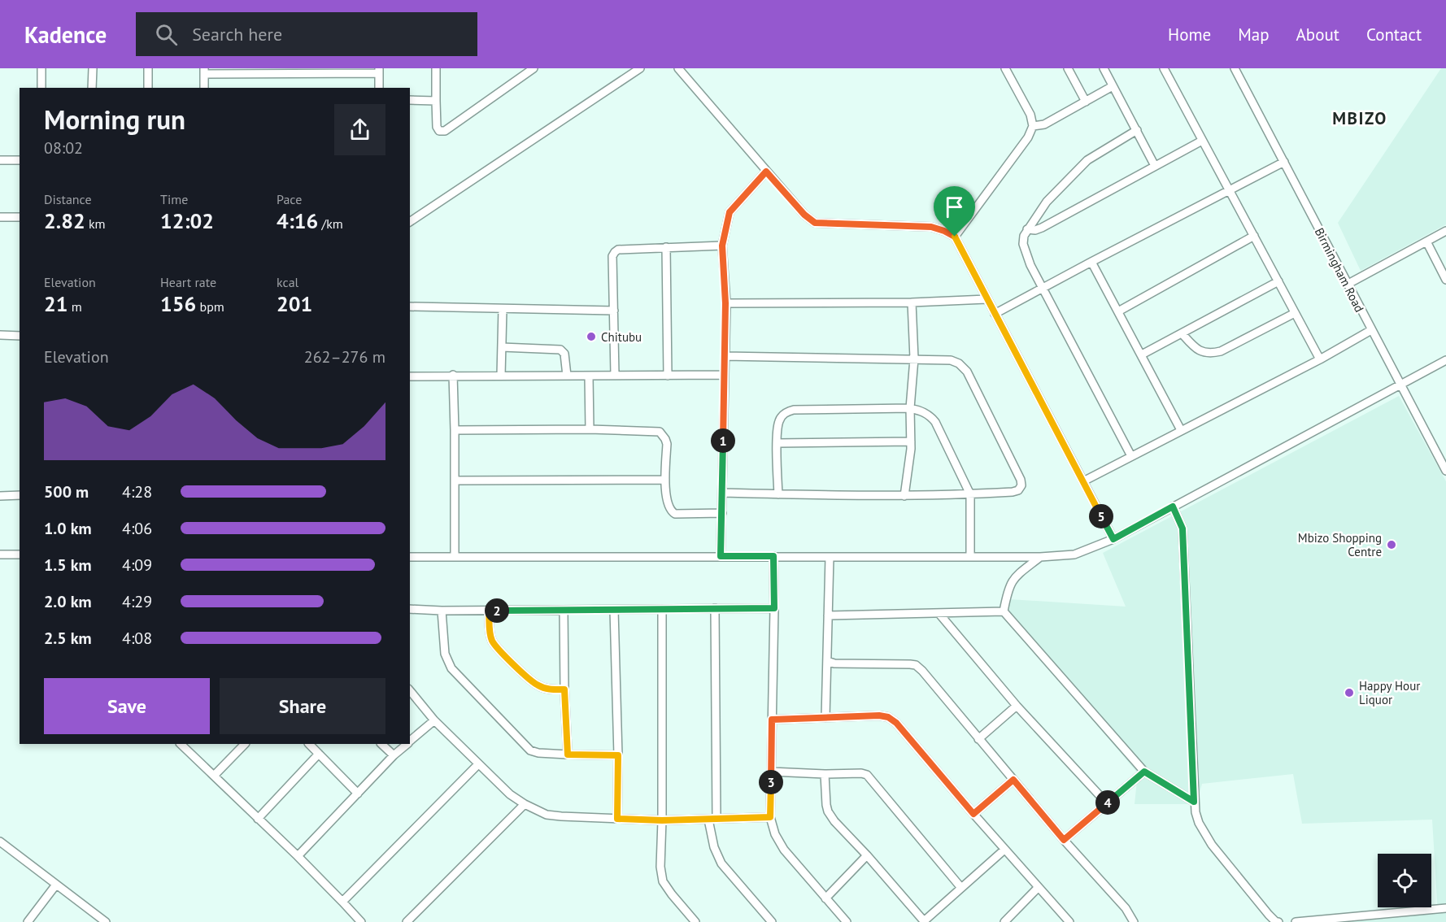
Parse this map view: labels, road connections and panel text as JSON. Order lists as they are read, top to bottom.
{
  "streets": {
    "street": ["Birmingham Road"]
  },
  "districts": ["MBIZO"],
  "places": ["Chitubu", "Mbizo Shopping Centre", "Happy Hour Liquor"],
  "page": {
    "header": "Kadence",
    "search": "Search here",
    "nav": [
      "Home",
      "Map",
      "About",
      "Contact"
    ],
    "heading": ["Morning run", "08:02"],
    "stats": [
      ["Distance", "2.82 km"],
      ["Time", "12:02"],
      ["Pace", "4:16 /km"],
      ["Elevation", "21 m"],
      ["Heart rate", "156 bpm"],
      ["kcal", "201"]
    ],
    "chart": ["Elevation", "262–276 m"],
    "pins": [
      "1",
      "5",
      "2",
      "3",
      "4"
    ],
    "list": [
      {
        "name": "500 m",
        "note": "4:28"
      },
      {
        "name": "1.0 km",
        "note": "4:06"
      },
      {
        "name": "1.5 km",
        "note": "4:09"
      },
      {
        "name": "2.0 km",
        "note": "4:29"
      },
      {
        "name": "2.5 km",
        "note": "4:08"
      }
    ],
    "buttons": ["Save", "Share"]
  }
}
